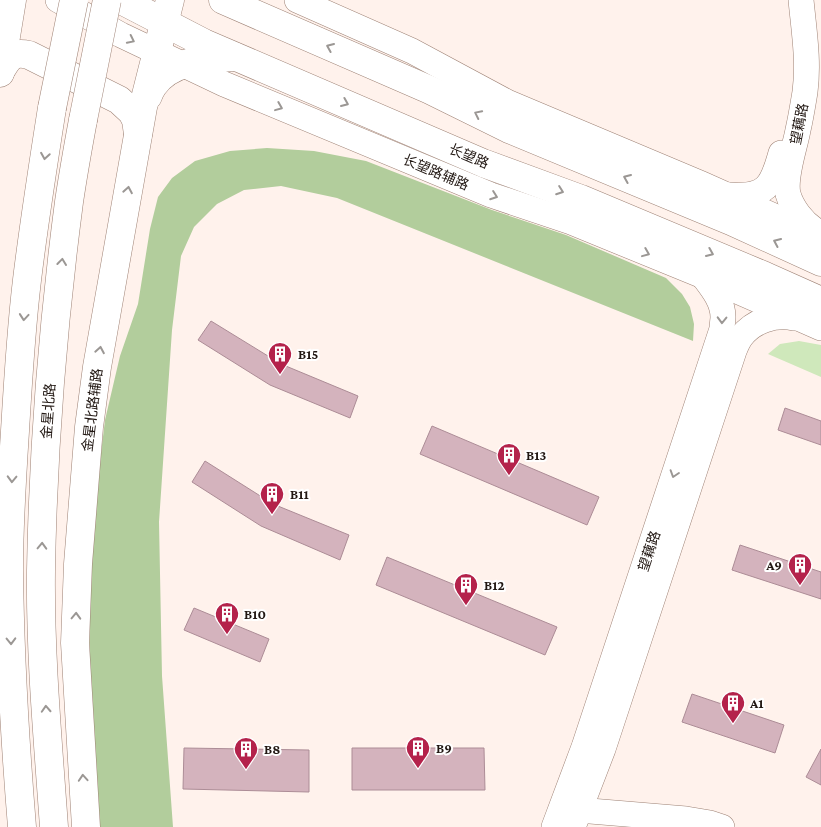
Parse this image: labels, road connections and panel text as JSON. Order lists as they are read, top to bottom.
{
  "streets": {
    "main road": ["长望路", "金星北路辅路", "金星北路"],
    "street": ["望藕路", "长望路辅路"]
  },
  "crossings": [
    ["望藕路", "长望路辅路"],
    ["长望路", "金星北路辅路"],
    ["长望路辅路", "金星北路辅路"]
  ],
  "places": {
    "building": [
      "B15",
      "B13",
      "B11",
      "A9",
      "B12",
      "B10",
      "A1",
      "B9",
      "B8"
    ]
  }
}
